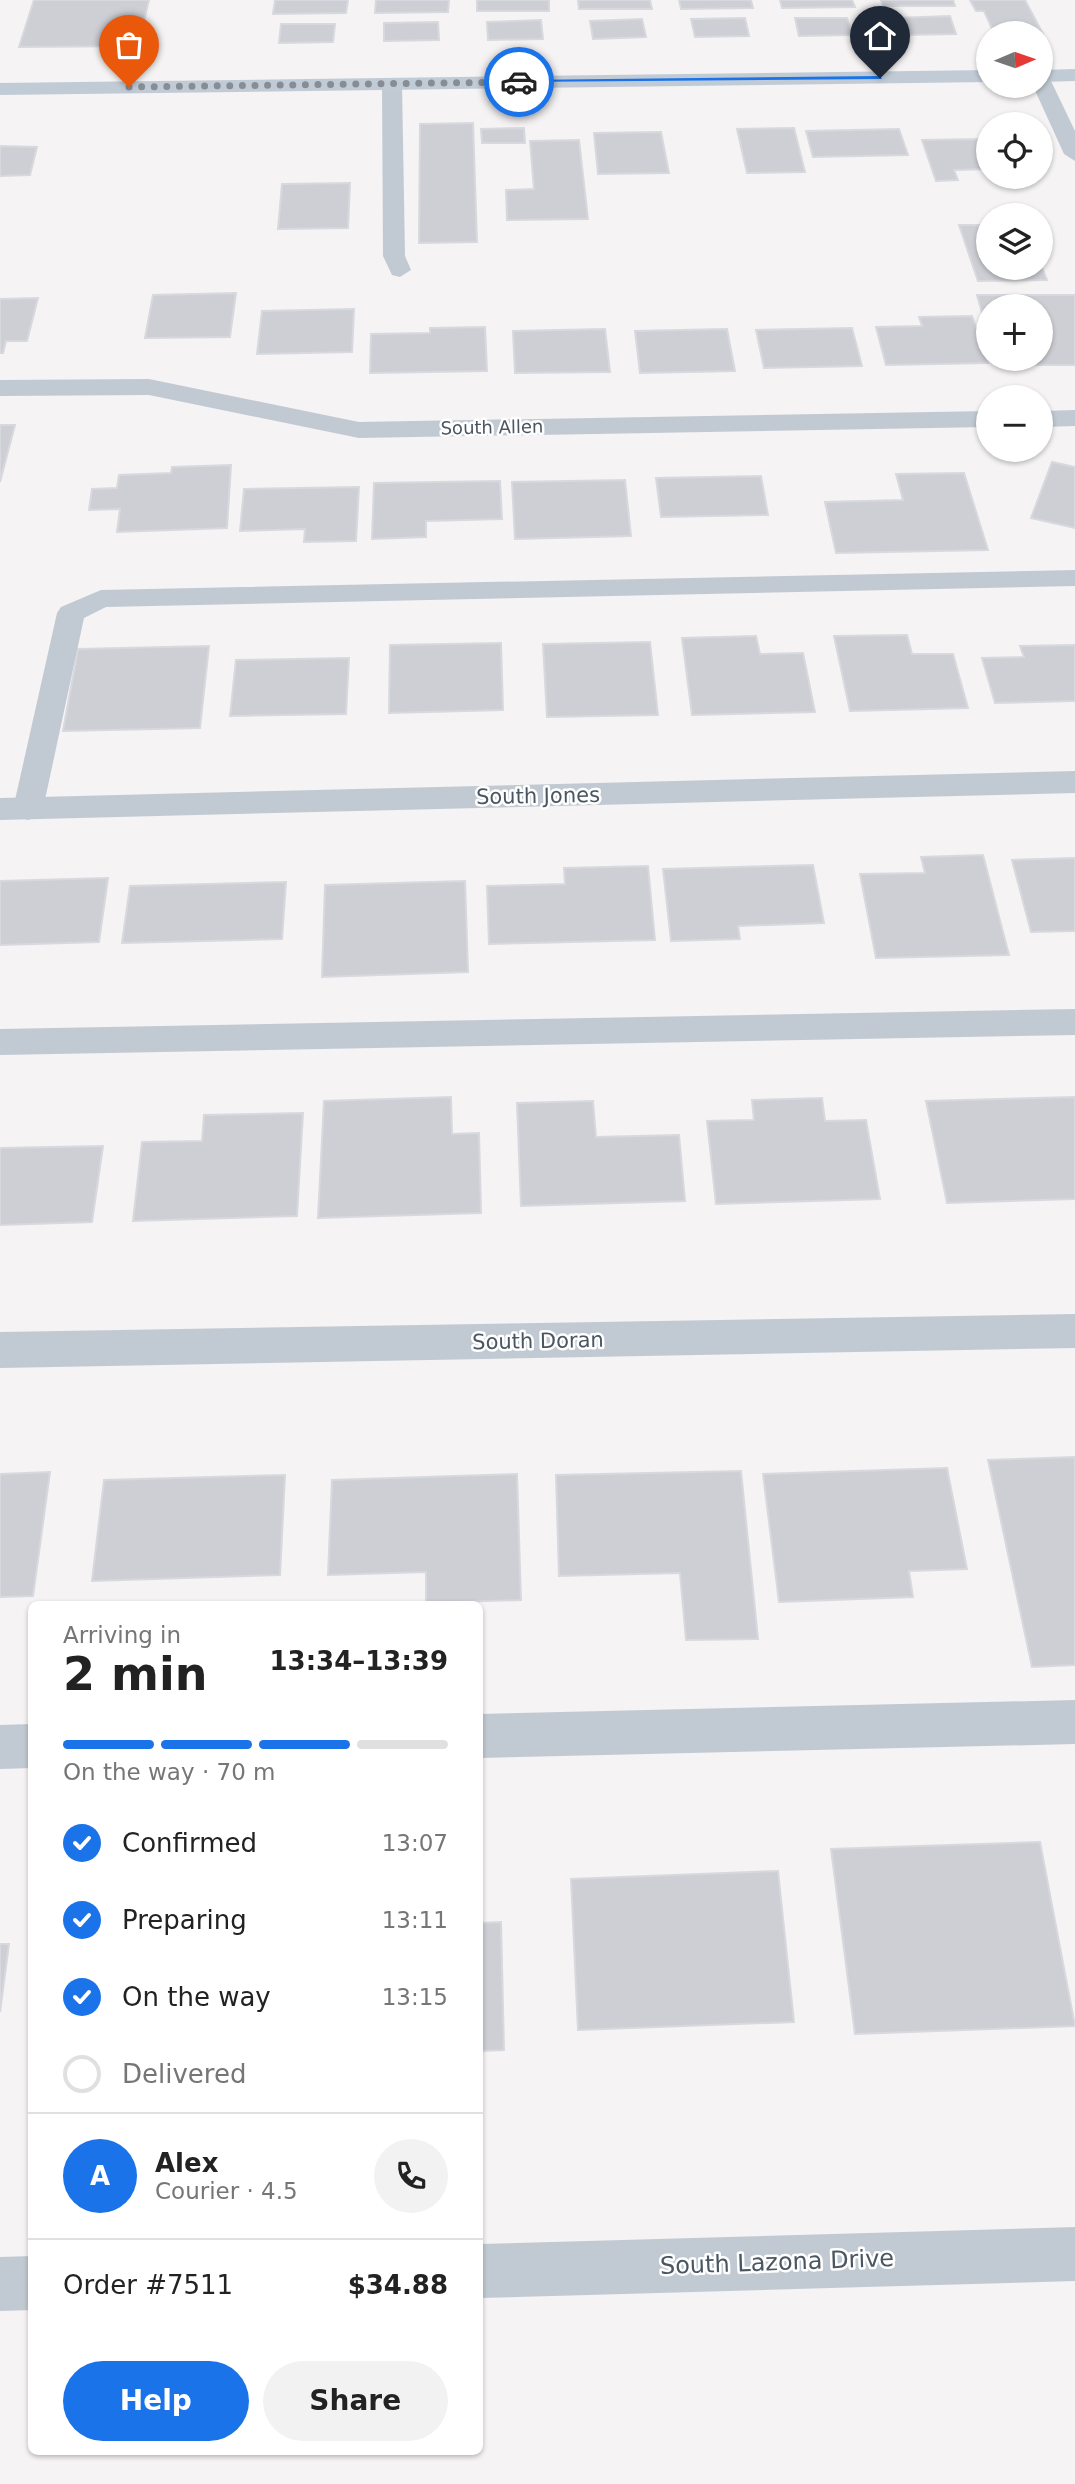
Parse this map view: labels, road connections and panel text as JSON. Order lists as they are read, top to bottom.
{
  "streets": {
    "street": [
      "South Allen",
      "South Jones",
      "South Doran",
      "South Lazona Drive"
    ]
  },
  "north": "right",
  "page": {
    "map_buttons": ["+", "−"],
    "heading": ["2 min", "Arriving in", "13:34–13:39"],
    "panel": [
      "Alex",
      "Courier · 4.5",
      "Order #7511",
      "$34.88"
    ],
    "bar": "On the way · 70 m",
    "list": [
      ["Confirmed", "13:07"],
      ["Preparing", "13:11"],
      ["On the way", "13:15"],
      "Delivered"
    ],
    "round": "A",
    "buttons": ["Help", "Share"]
  }
}
